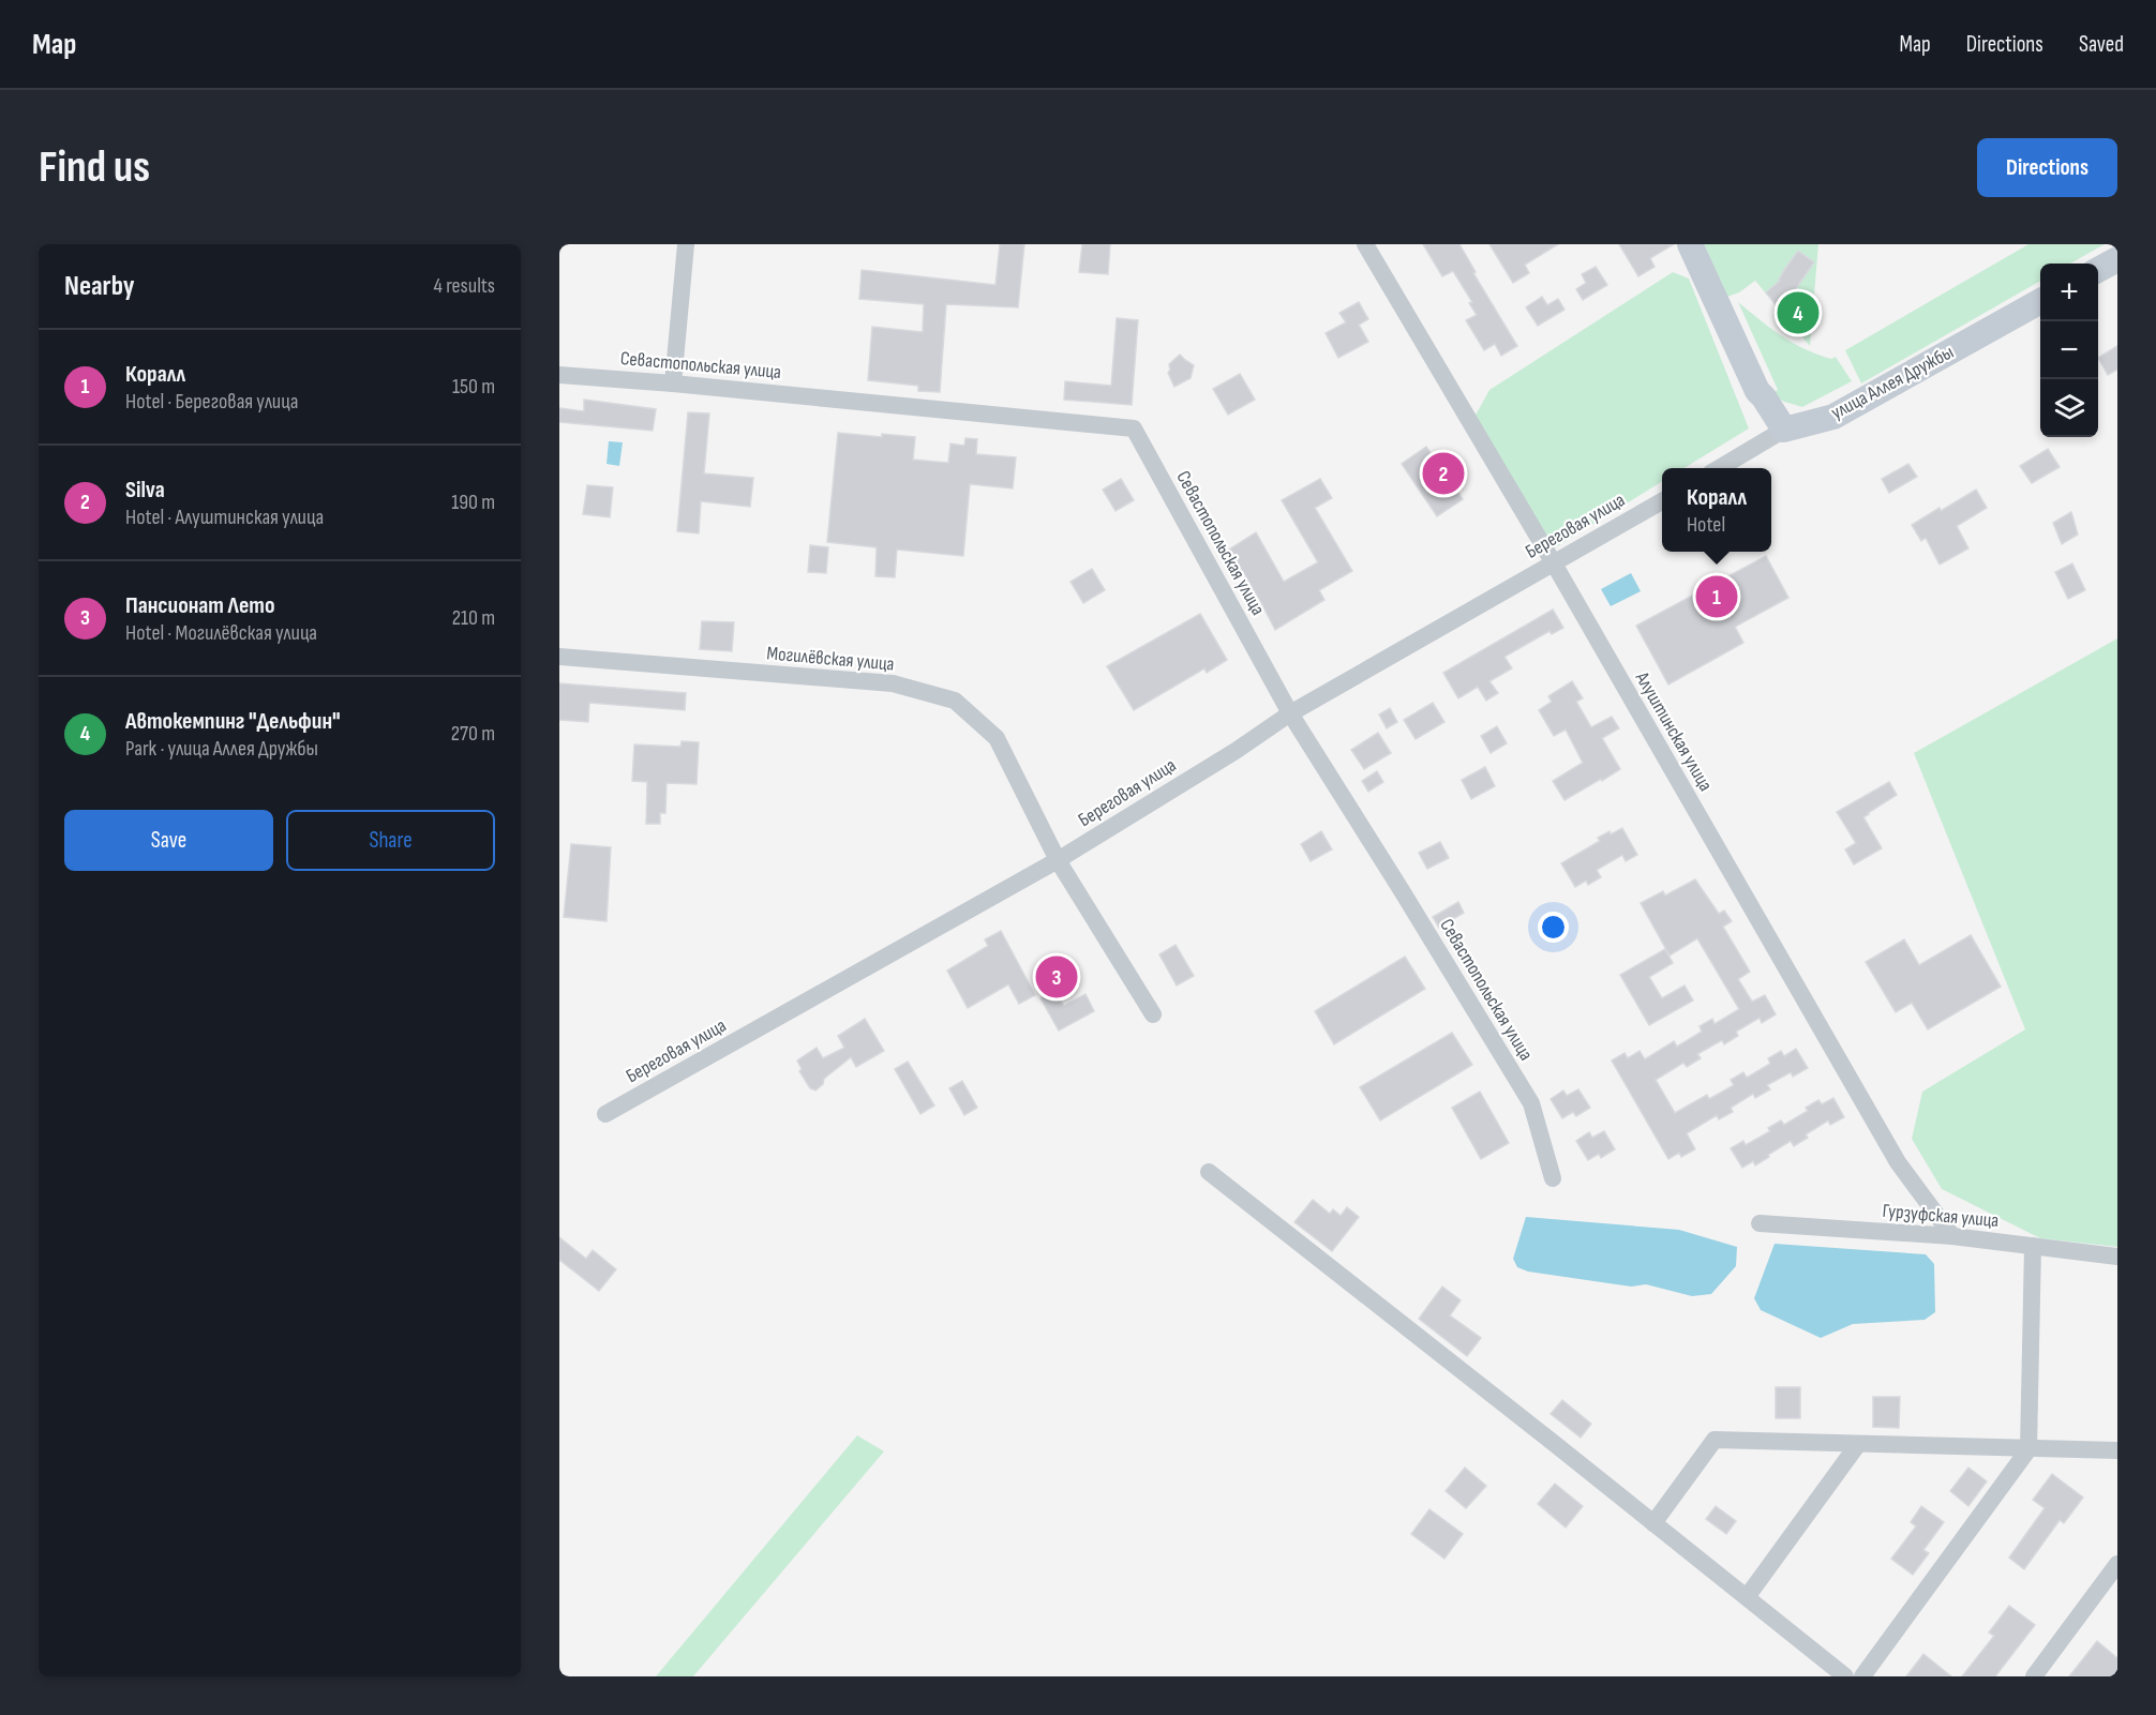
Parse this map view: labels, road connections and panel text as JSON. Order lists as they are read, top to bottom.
{
  "streets": {
    "main road": ["улица Аллея Дружбы"],
    "street": [
      "Севастопольская улица",
      "Береговая улица",
      "Могилёвская улица",
      "Алуштинская улица",
      "Гурзуфская улица"
    ]
  },
  "crossings": [
    ["Севастопольская улица", "Береговая улица"],
    ["Береговая улица", "Могилёвская улица"],
    ["Береговая улица", "Алуштинская улица"],
    ["Алуштинская улица", "Гурзуфская улица"]
  ],
  "page": {
    "header": "Map",
    "nav": ["Map", "Directions", "Saved"],
    "buttons": [
      "Directions",
      ["Save", "Share"]
    ],
    "title": "Find us",
    "heading": ["Nearby", "4 results"],
    "map_buttons": ["+", "−"],
    "pins": [
      "4",
      "2",
      "1",
      "3"
    ],
    "list": [
      {
        "mark": "1",
        "name": "Коралл",
        "note": "Hotel · Береговая улица",
        "value": "150 m"
      },
      {
        "mark": "2",
        "name": "Silva",
        "note": "Hotel · Алуштинская улица",
        "value": "190 m"
      },
      {
        "mark": "3",
        "name": "Пансионат Лето",
        "note": "Hotel · Могилёвская улица",
        "value": "210 m"
      },
      {
        "mark": "4",
        "name": "Автокемпинг \"Дельфин\"",
        "note": "Park · улица Аллея Дружбы",
        "value": "270 m"
      }
    ],
    "popup": ["Коралл", "Hotel"]
  }
}
